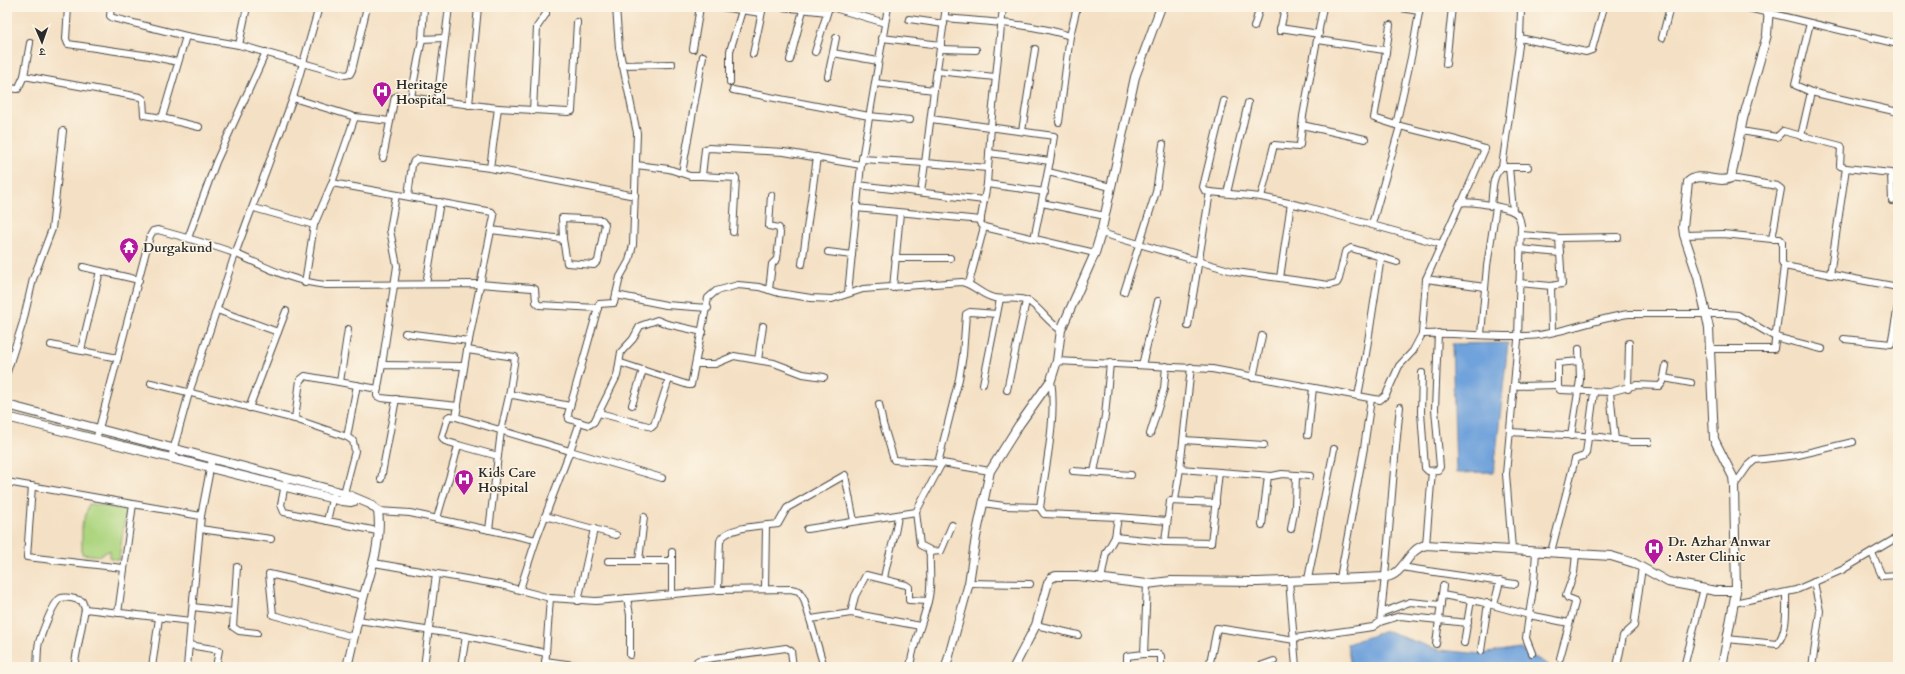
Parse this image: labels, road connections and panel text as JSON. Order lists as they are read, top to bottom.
{
  "places": {
    "hospital": ["Heritage Hospital", "Kids Care Hospital", "Dr. Azhar Anwar : Aster Clinic"],
    "temple": ["Durgakund"]
  },
  "north": "bottom"
}
